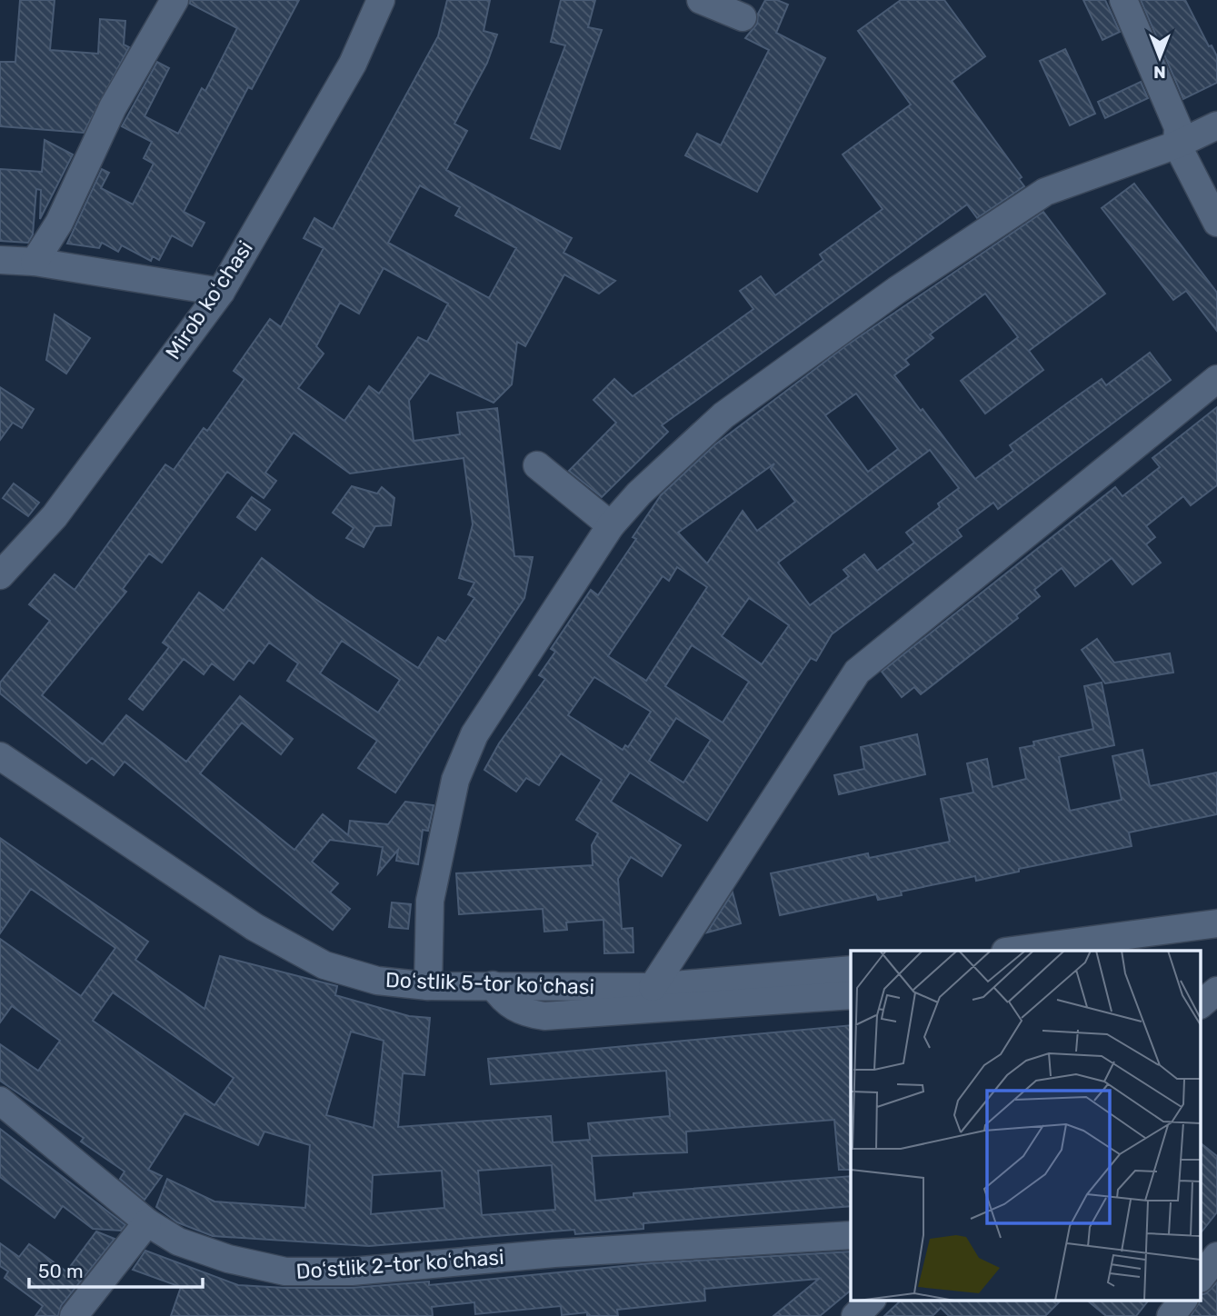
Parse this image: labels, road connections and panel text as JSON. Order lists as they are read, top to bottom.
{
  "streets": {
    "street": ["Mirob koʻchasi", "Doʻstlik 5-tor koʻchasi", "Doʻstlik 2-tor koʻchasi"]
  },
  "scale_bar": "50 m",
  "north": "bottom"
}
